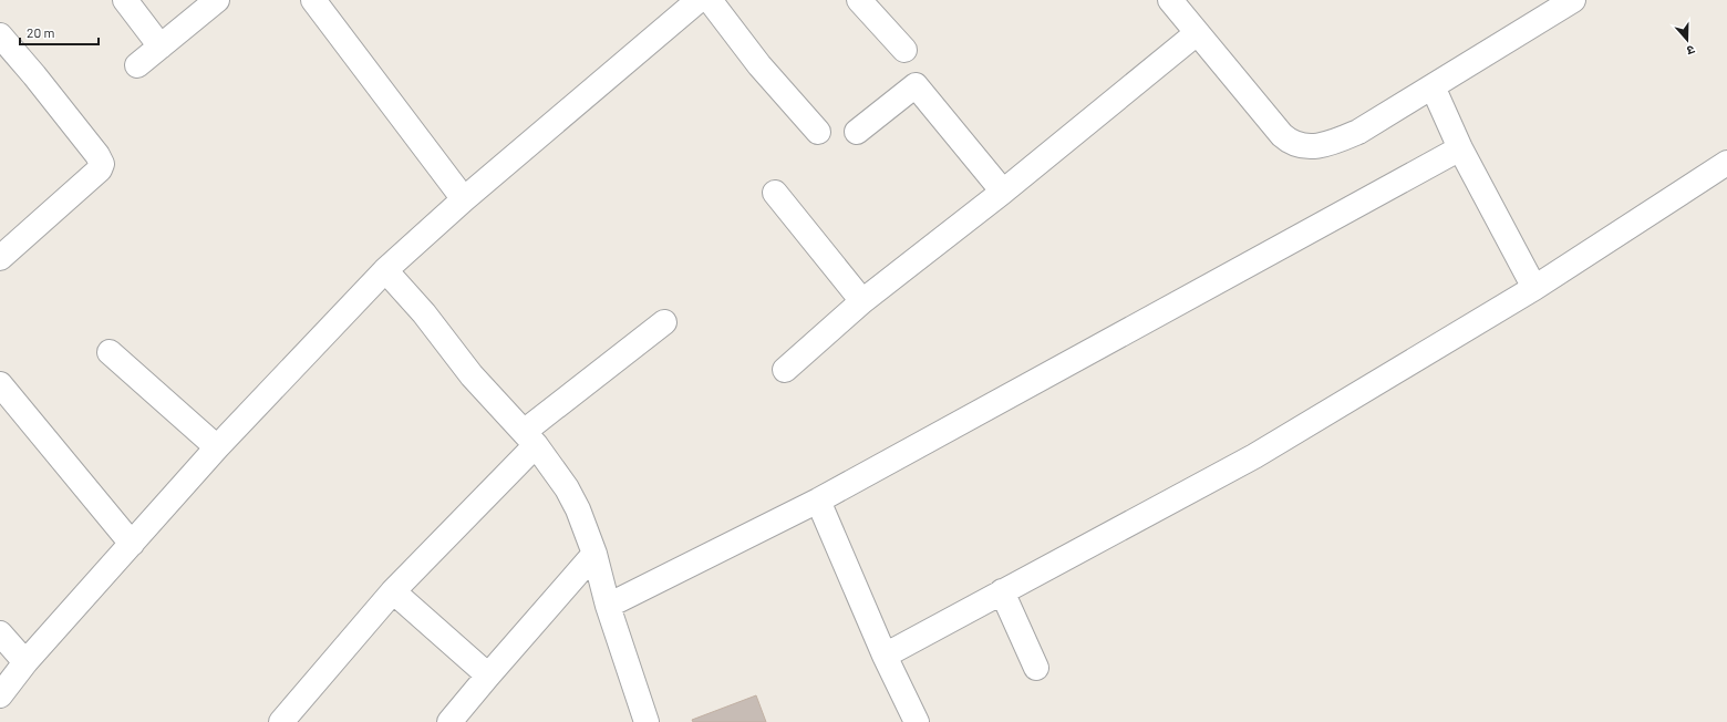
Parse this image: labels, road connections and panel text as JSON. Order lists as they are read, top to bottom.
{
  "scale_bar": "20 m",
  "north": "bottom"
}
